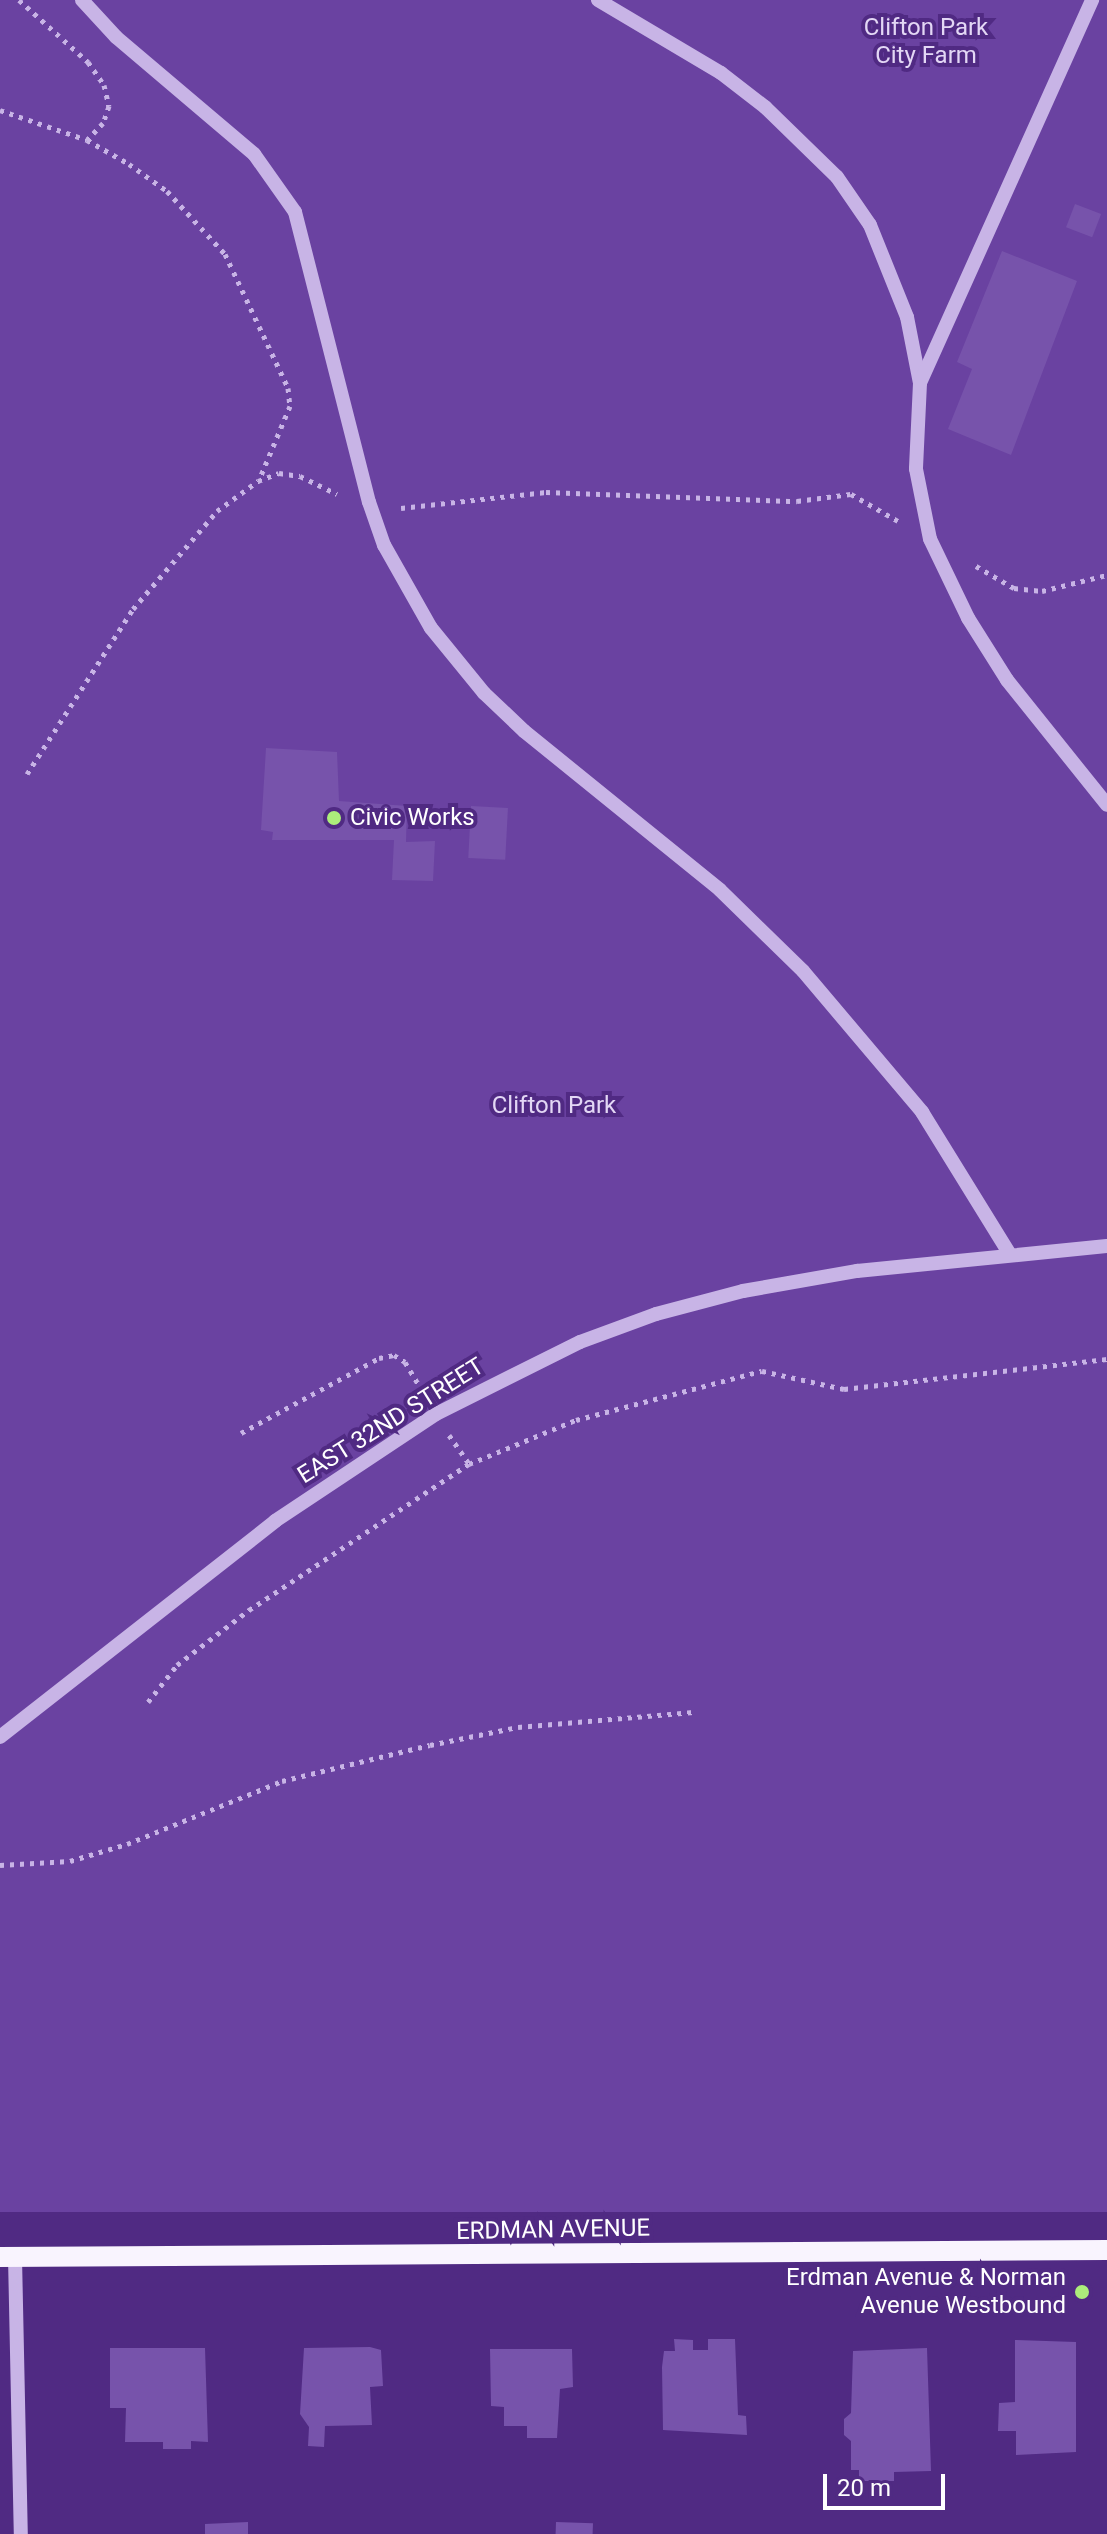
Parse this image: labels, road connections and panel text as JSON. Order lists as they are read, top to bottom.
{
  "streets": {
    "main road": ["ERDMAN AVENUE"],
    "street": ["EAST 32ND STREET"]
  },
  "parks": ["Clifton Park City Farm", "Clifton Park"],
  "places": ["Civic Works", "Erdman Avenue & Norman Avenue Westbound"],
  "scale_bar": "20 m"
}
